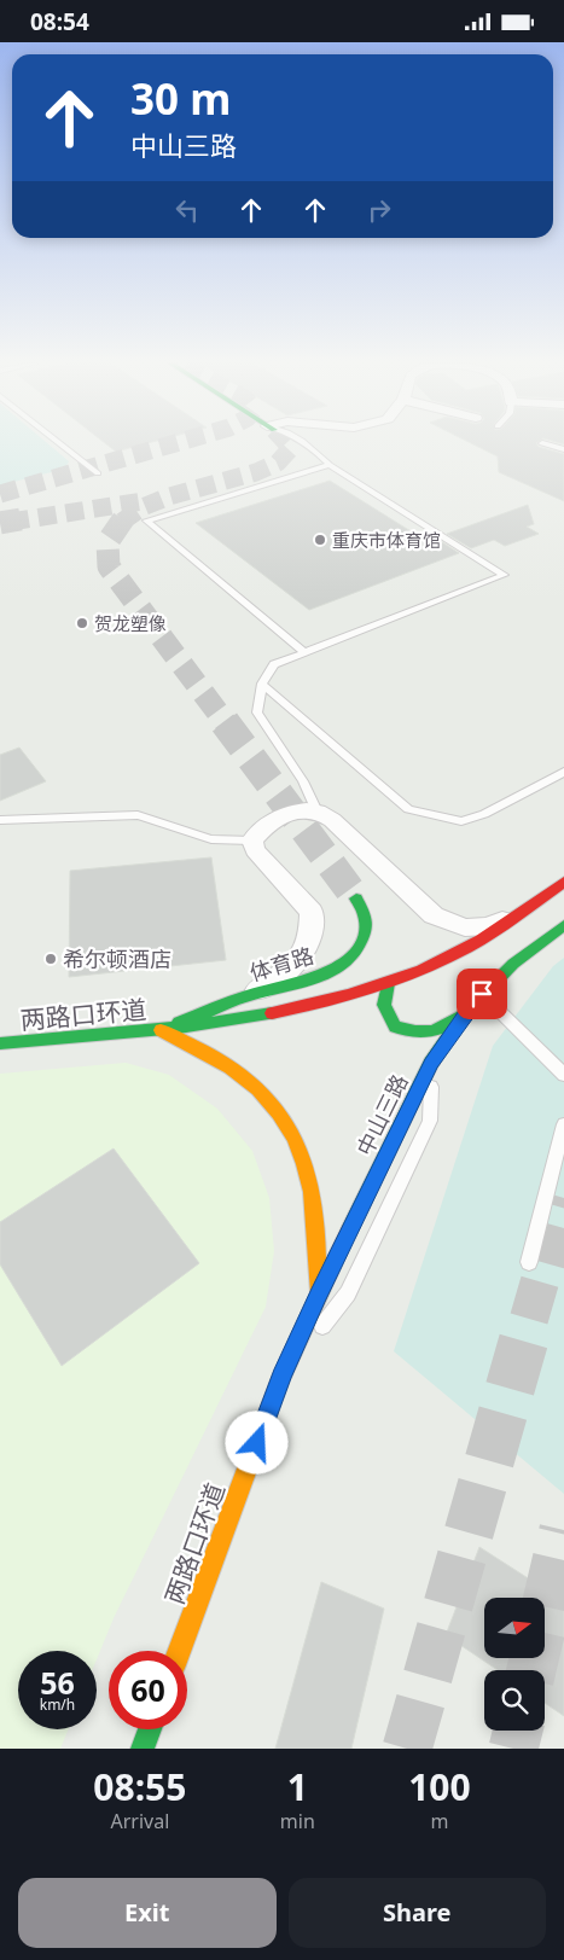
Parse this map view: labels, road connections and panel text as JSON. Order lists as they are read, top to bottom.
{
  "streets": {
    "main road": ["体育路", "两路口环道", "中山三路"]
  },
  "crossings": [
    ["体育路", "两路口环道"],
    ["两路口环道", "中山三路"]
  ],
  "places": ["重庆市体育馆", "贺龙塑像", "希尔顿酒店"],
  "north": "right",
  "page": {
    "status": "08:54",
    "turn": ["30 m", "中山三路"],
    "speed": "56 km/h",
    "limit": "60",
    "eta": [
      "08:55",
      "Arrival",
      "1",
      "min",
      "100",
      "m"
    ],
    "buttons": ["Exit", "Share"]
  }
}
